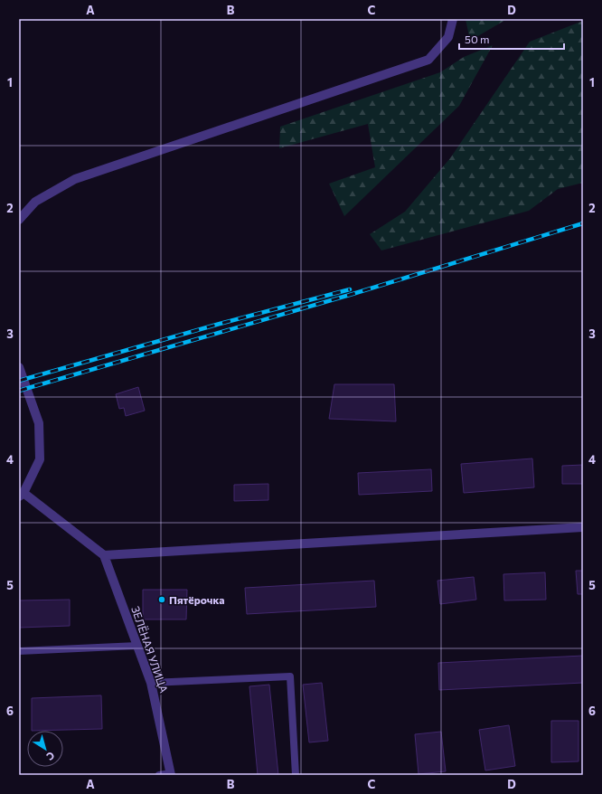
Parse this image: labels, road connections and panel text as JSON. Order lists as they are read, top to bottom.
{
  "streets": {
    "street": ["ЗЕЛЁНАЯ УЛИЦА"]
  },
  "places": ["Пятёрочка"],
  "scale_bar": "50 m",
  "north": "bottom right",
  "grid": {
    "columns": [
      "A",
      "B",
      "C",
      "D"
    ],
    "rows": [
      "1",
      "2",
      "3",
      "4",
      "5",
      "6"
    ]
  }
}
